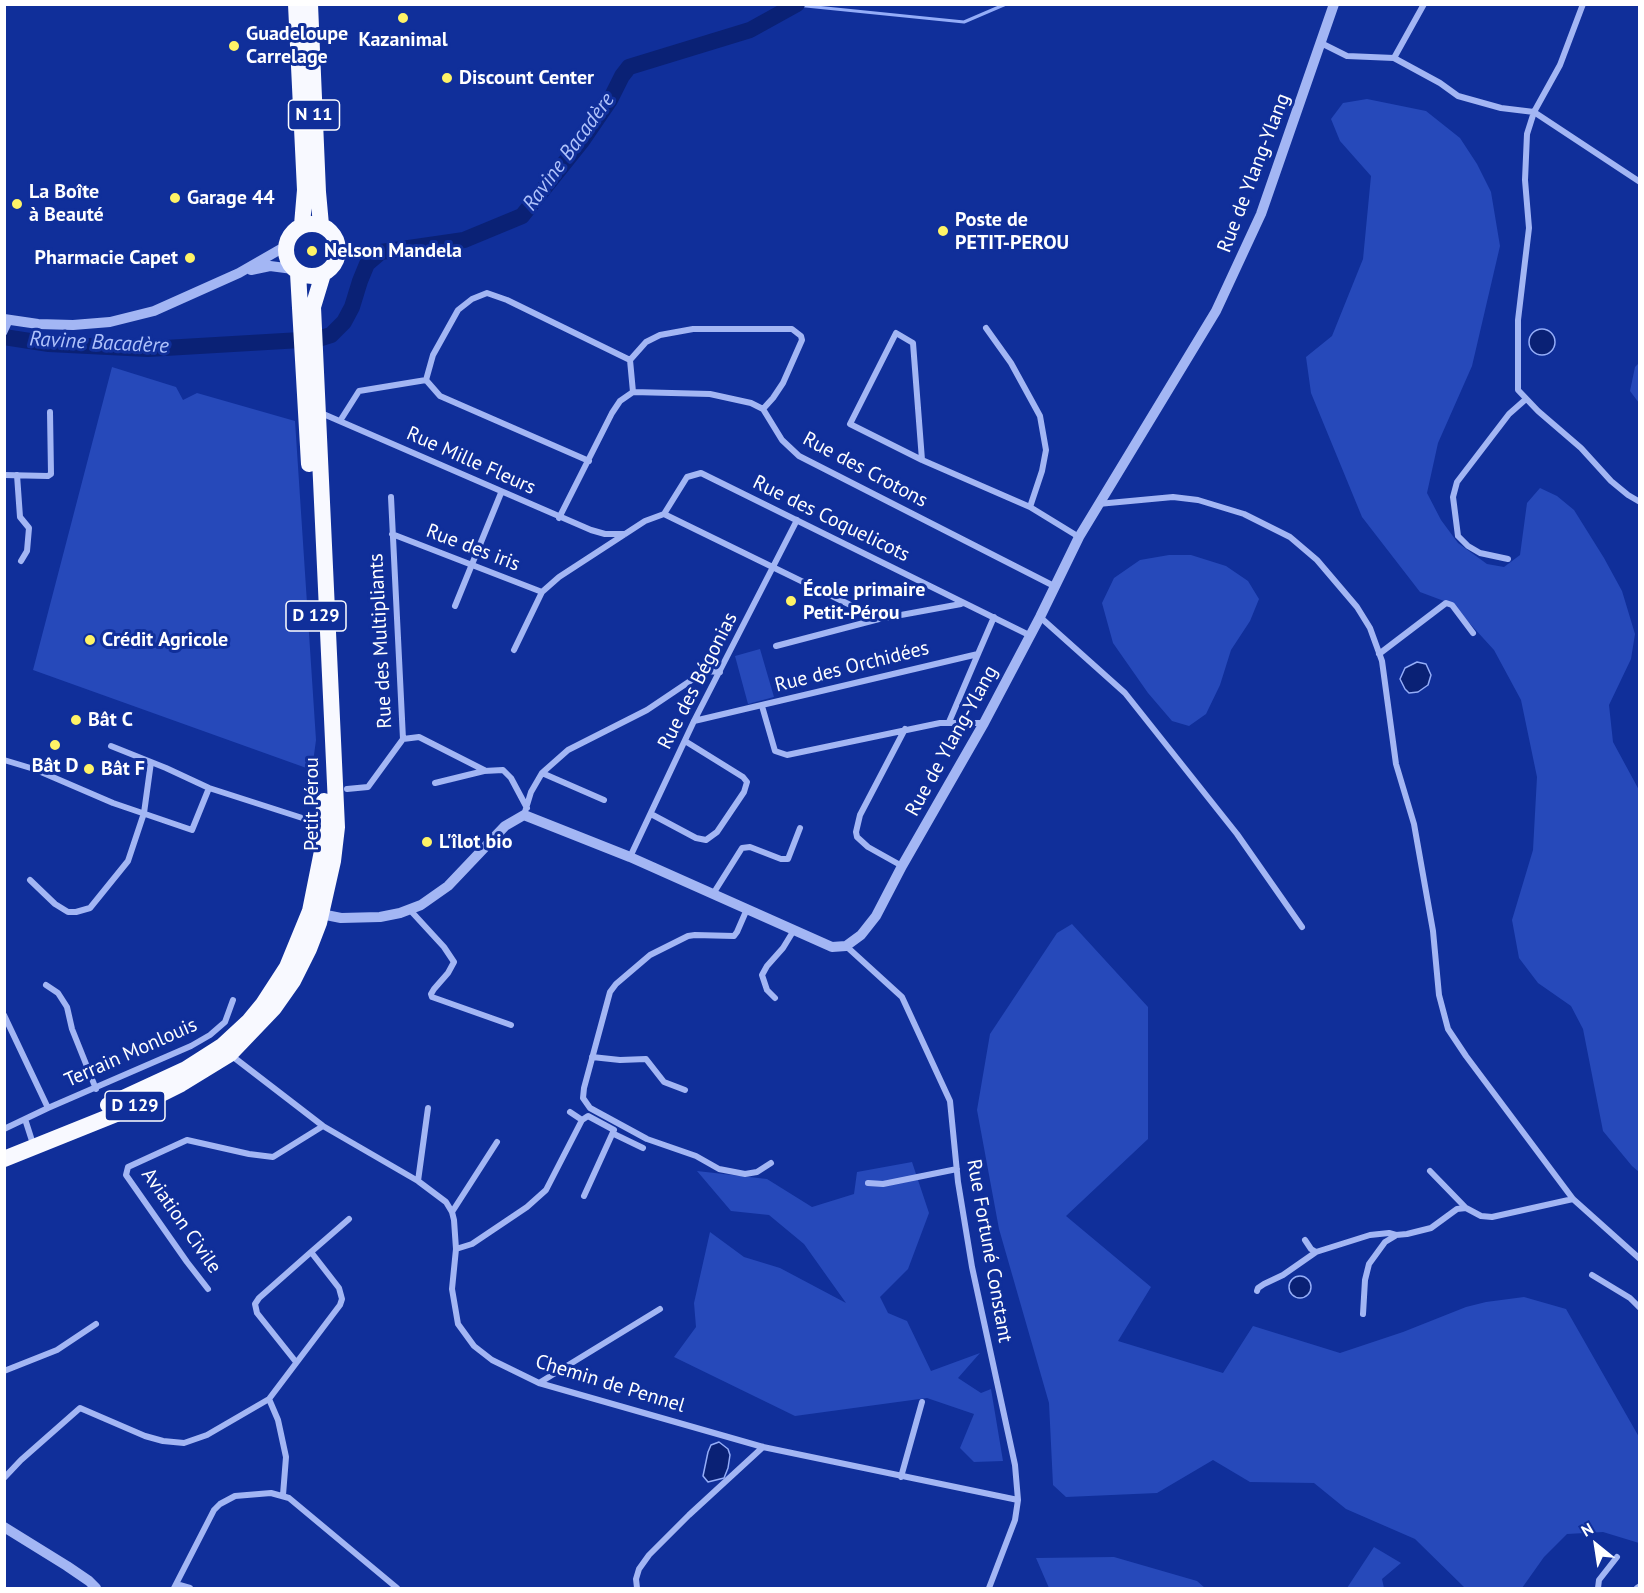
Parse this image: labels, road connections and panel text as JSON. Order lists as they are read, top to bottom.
{
  "streets": {
    "highway": ["N 11", "D 129", "Petit Pérou"],
    "street": [
      "Rue de Ylang-Ylang",
      "Rue Mille Fleurs",
      "Rue des Crotons",
      "Rue des Coquelicots",
      "Rue des iris",
      "Rue des Multipliants",
      "Rue des Orchidées",
      "Rue des Bégonias",
      "Terrain Monlouis",
      "Aviation Civile",
      "Rue Fortuné Constant",
      "Chemin de Pennel"
    ]
  },
  "crossings": [
    ["N 11", "D 129"],
    ["N 11", "Petit Pérou"],
    ["Rue de Ylang-Ylang", "Rue des Crotons"],
    ["Rue de Ylang-Ylang", "Rue des Coquelicots"],
    ["Rue de Ylang-Ylang", "Rue Fortuné Constant"],
    ["Rue Mille Fleurs", "Petit Pérou"],
    ["Rue des Coquelicots", "Rue des Bégonias"],
    ["Rue des iris", "Rue des Multipliants"],
    ["D 129", "Petit Pérou"],
    ["Rue des Orchidées", "Rue des Bégonias"],
    ["Rue Fortuné Constant", "Chemin de Pennel"]
  ],
  "water": ["Ravine Bacadère"],
  "places": [
    "Kazanimal",
    "Guadeloupe Carrelage",
    "Discount Center",
    "Garage 44",
    "La Boîte à Beauté",
    "Poste de PETIT-PEROU",
    "Nelson Mandela",
    "Pharmacie Capet",
    "École primaire Petit-Pérou",
    "Crédit Agricole",
    "Bât C",
    "Bât D",
    "Bât F",
    "L'îlot bio"
  ],
  "north": "top left"
}
